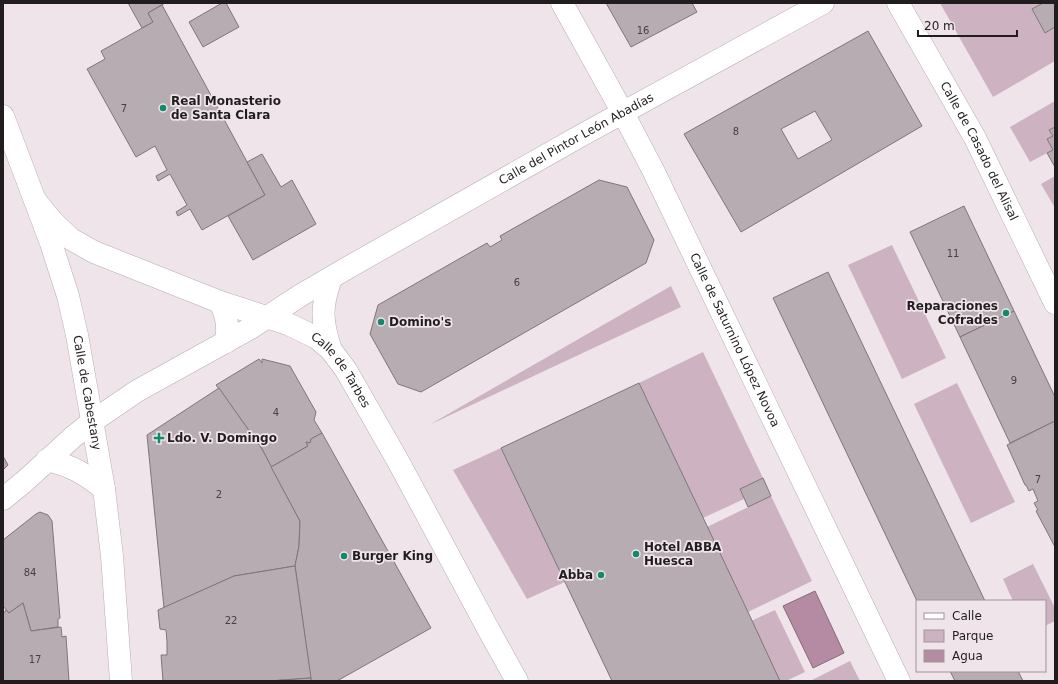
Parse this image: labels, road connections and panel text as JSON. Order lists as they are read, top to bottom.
{
  "streets": {
    "street": [
      "Calle del Pintor León Abadías",
      "Calle de Casado del Alisal",
      "Calle de Saturnino López Novoa",
      "Calle de Tarbes",
      "Calle de Cabestany"
    ]
  },
  "crossings": [
    ["Calle del Pintor León Abadías", "Calle de Saturnino López Novoa"],
    ["Calle del Pintor León Abadías", "Calle de Tarbes"],
    ["Calle del Pintor León Abadías", "Calle de Cabestany"],
    ["Calle de Tarbes", "Calle de Cabestany"]
  ],
  "places": {
    "other": [
      "Real Monasterio de Santa Clara",
      "Reparaciones Cofrades",
      "Domino's",
      "Hotel ABBA Huesca",
      "Burger King",
      "Abba"
    ],
    "health": ["Ldo. V. Domingo"]
  },
  "house_numbers": [
    "16",
    "7",
    "8",
    "11",
    "6",
    "9",
    "4",
    "7",
    "2",
    "84",
    "22",
    "17"
  ],
  "legend": ["Calle", "Parque", "Agua"],
  "scale_bar": "20 m"
}
